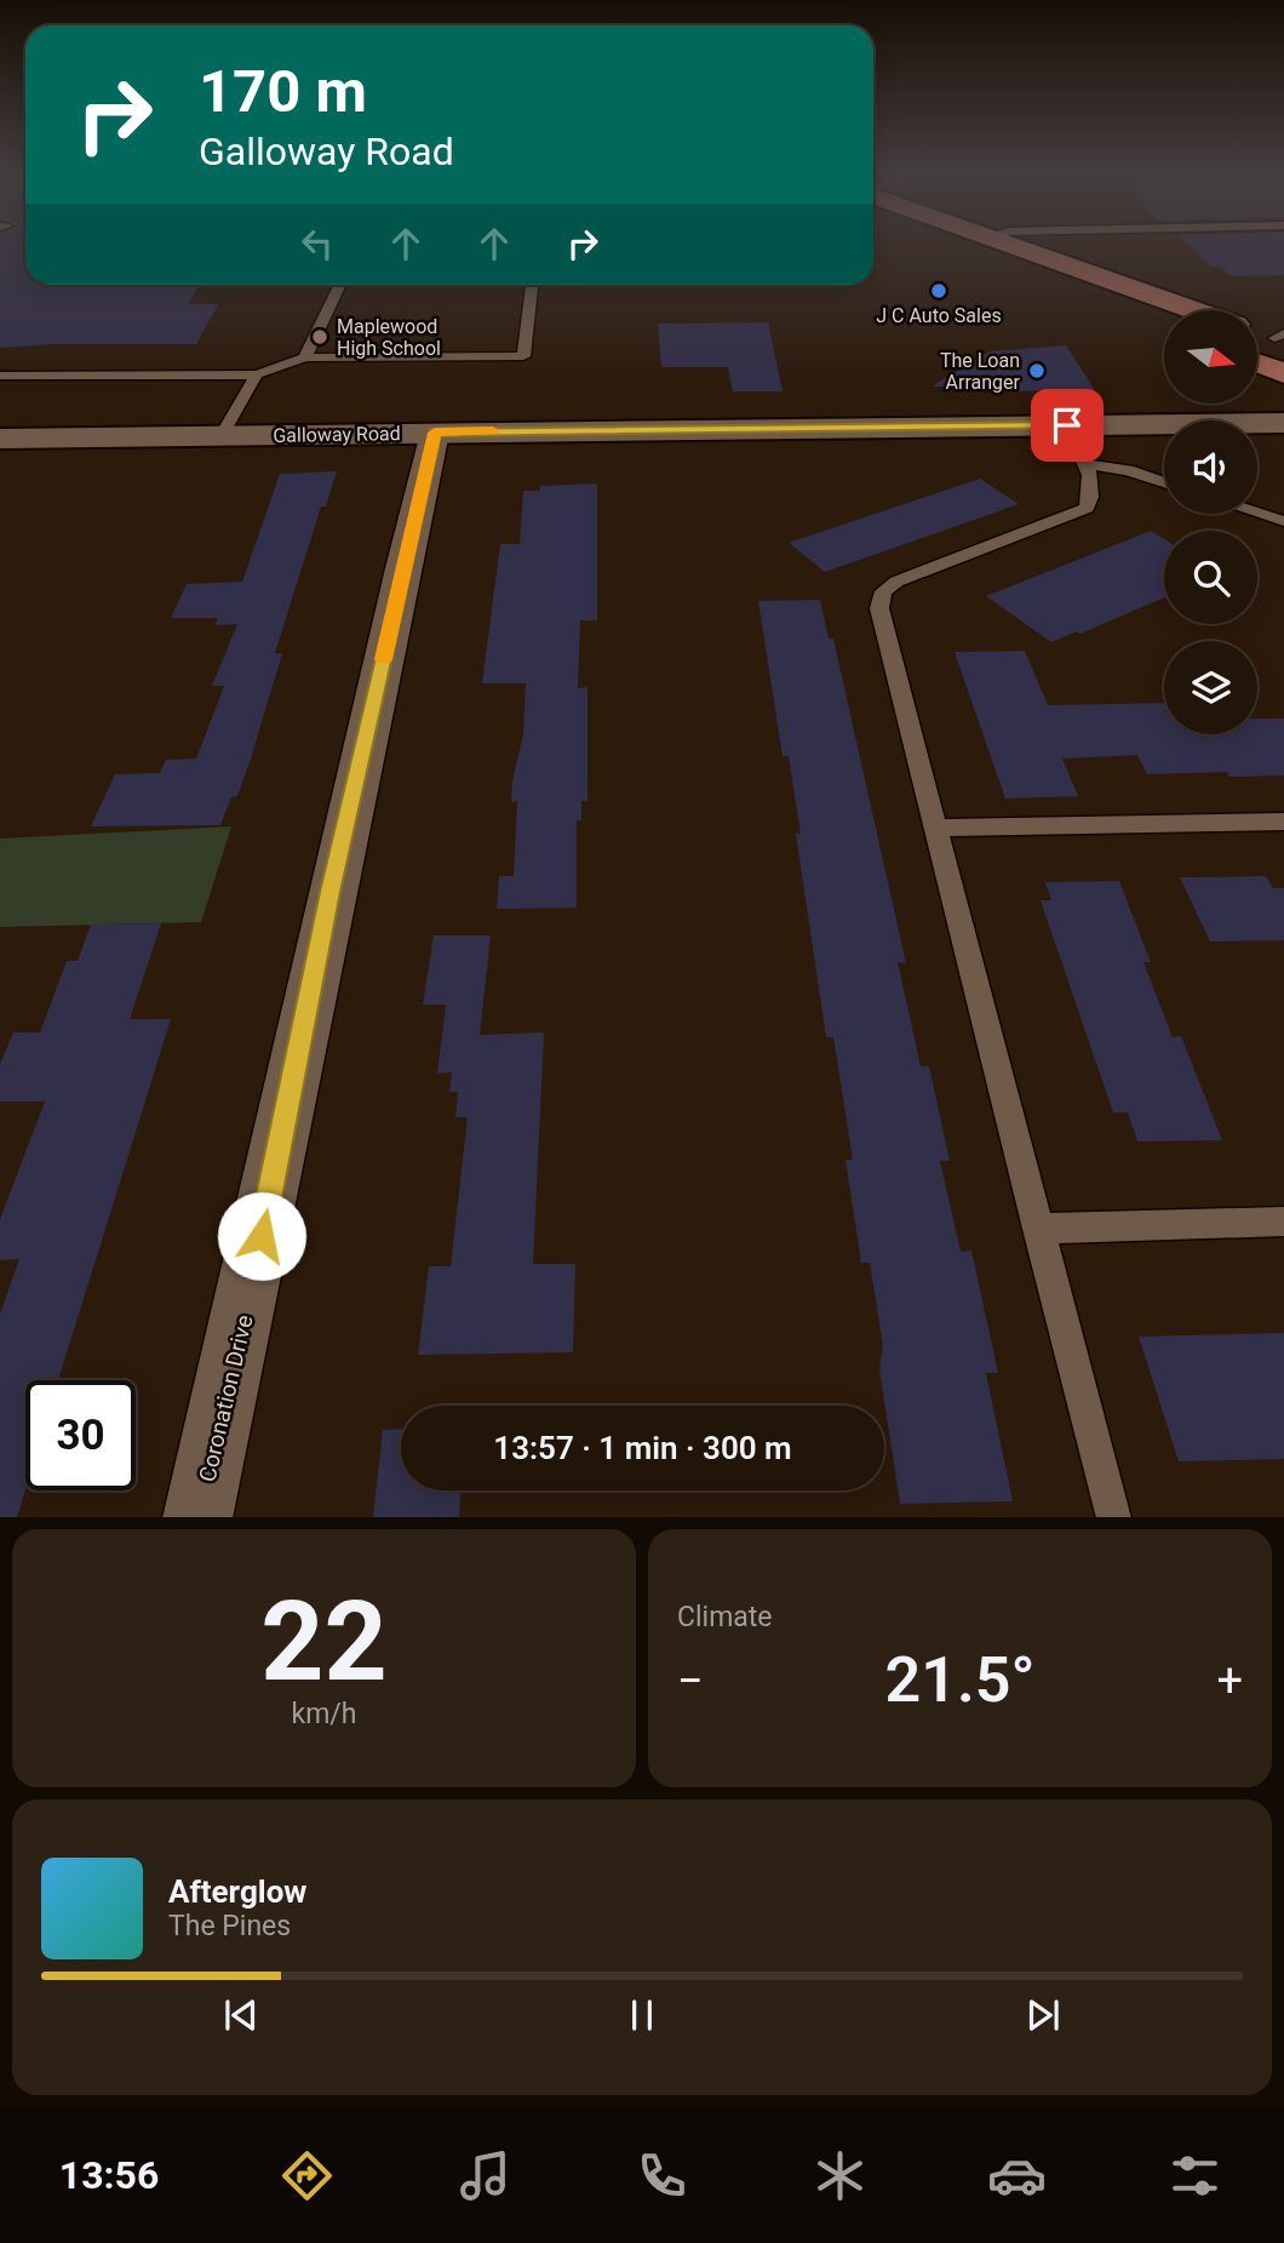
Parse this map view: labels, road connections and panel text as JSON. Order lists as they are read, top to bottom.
{
  "streets": {
    "street": ["Galloway Road", "Coronation Drive"]
  },
  "crossings": [
    ["Galloway Road", "Coronation Drive"]
  ],
  "places": ["J C Auto Sales", "Maplewood High School", "The Loan Arranger"],
  "north": "right",
  "page": {
    "turn": ["170 m", "Galloway Road"],
    "limit": "30",
    "trip": "13:57 · 1 min · 300 m",
    "tile": [
      ["22", "km/h"],
      "Climate"
    ],
    "heat": ["−", "21.5°", "+"],
    "song": ["Afterglow", "The Pines"],
    "tabs": "13:56"
  }
}
